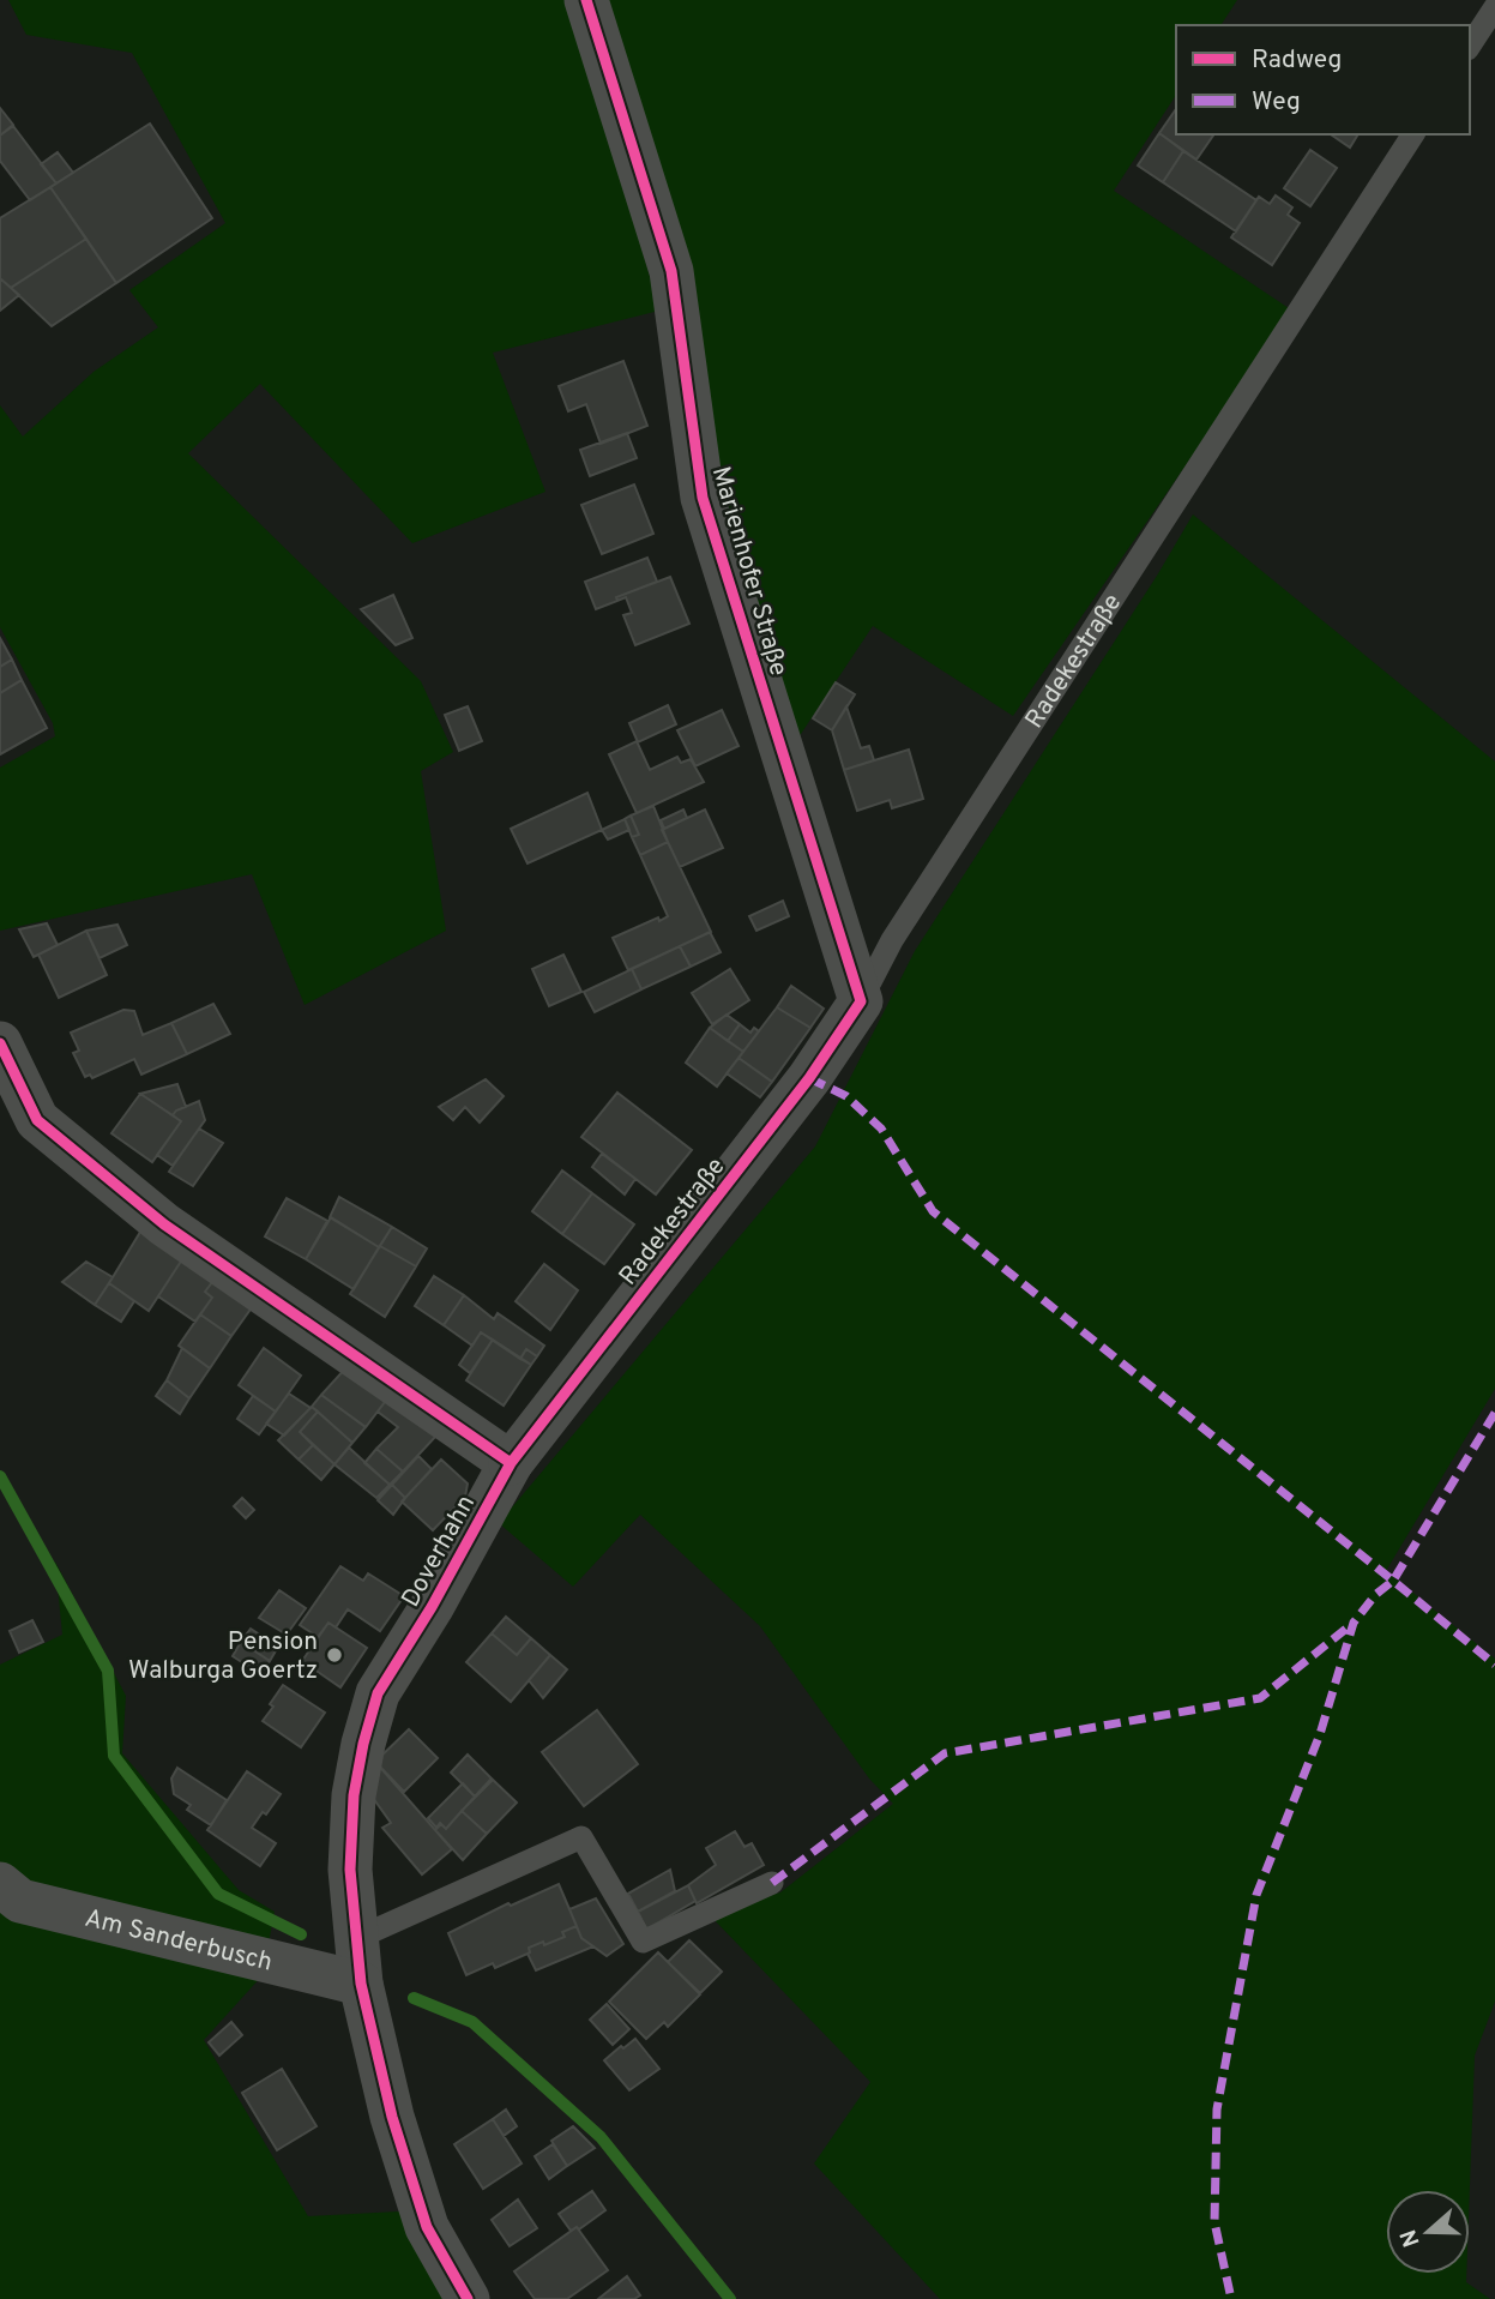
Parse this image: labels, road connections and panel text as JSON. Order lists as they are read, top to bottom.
{
  "streets": {
    "street": [
      "Marienhofer Straße",
      "Radekestraße",
      "Doverhahn",
      "Am Sanderbusch"
    ]
  },
  "crossings": [
    ["Marienhofer Straße", "Radekestraße"],
    ["Radekestraße", "Doverhahn"],
    ["Doverhahn", "Am Sanderbusch"]
  ],
  "places": ["Pension Walburga Goertz"],
  "legend": ["Radweg", "Weg"],
  "north": "left"
}
